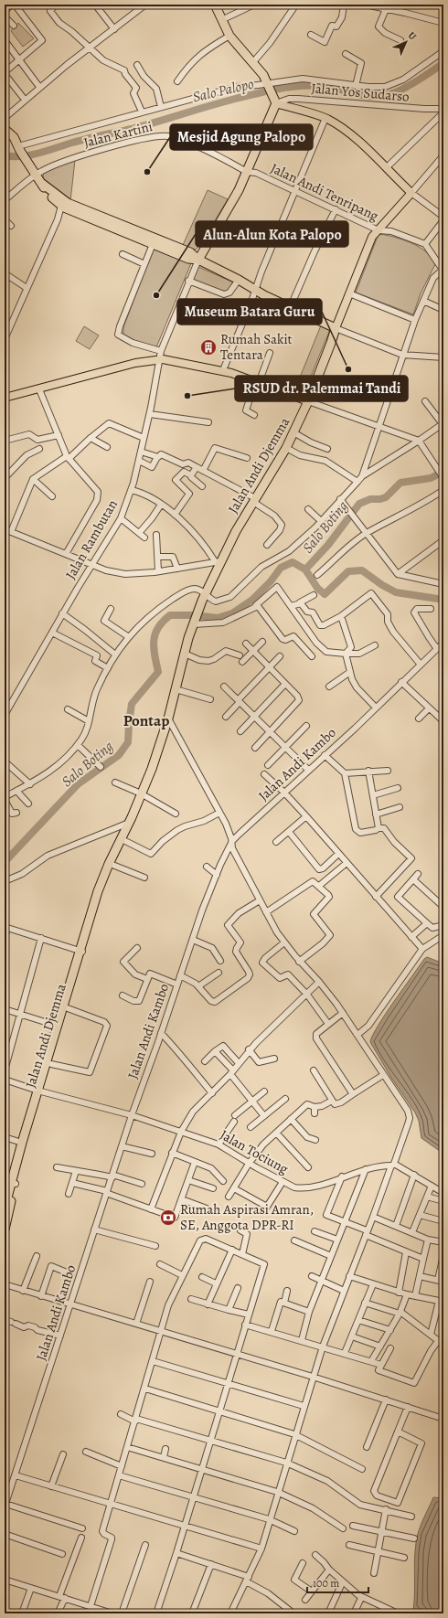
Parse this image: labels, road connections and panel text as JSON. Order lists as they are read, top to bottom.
{
  "streets": {
    "highway": ["Jalan Andi Djemma"],
    "street": [
      "Jalan Yos Sudarso",
      "Jalan Kartini",
      "Jalan Andi Tenripang",
      "Jalan Rambutan",
      "Jalan Andi Kambo",
      "Jalan Tociung"
    ]
  },
  "crossings": [
    ["Jalan Kartini", "Jalan Andi Tenripang"],
    ["Jalan Andi Tenripang", "Jalan Andi Djemma"],
    ["Jalan Andi Djemma", "Jalan Tociung"],
    ["Jalan Andi Kambo", "Jalan Tociung"]
  ],
  "districts": ["Pontap"],
  "water": ["Salo Palopo", "Salo Boting"],
  "places": {
    "other": [
      "Mesjid Agung Palopo",
      "Alun-Alun Kota Palopo",
      "Museum Batara Guru",
      "RSUD dr. Palemmai Tandi"
    ],
    "building": ["Rumah Sakit Tentara"],
    "bank": ["Rumah Aspirasi Amran, SE, Anggota DPR-RI"]
  },
  "scale_bar": "100 m",
  "north": "top right"
}
